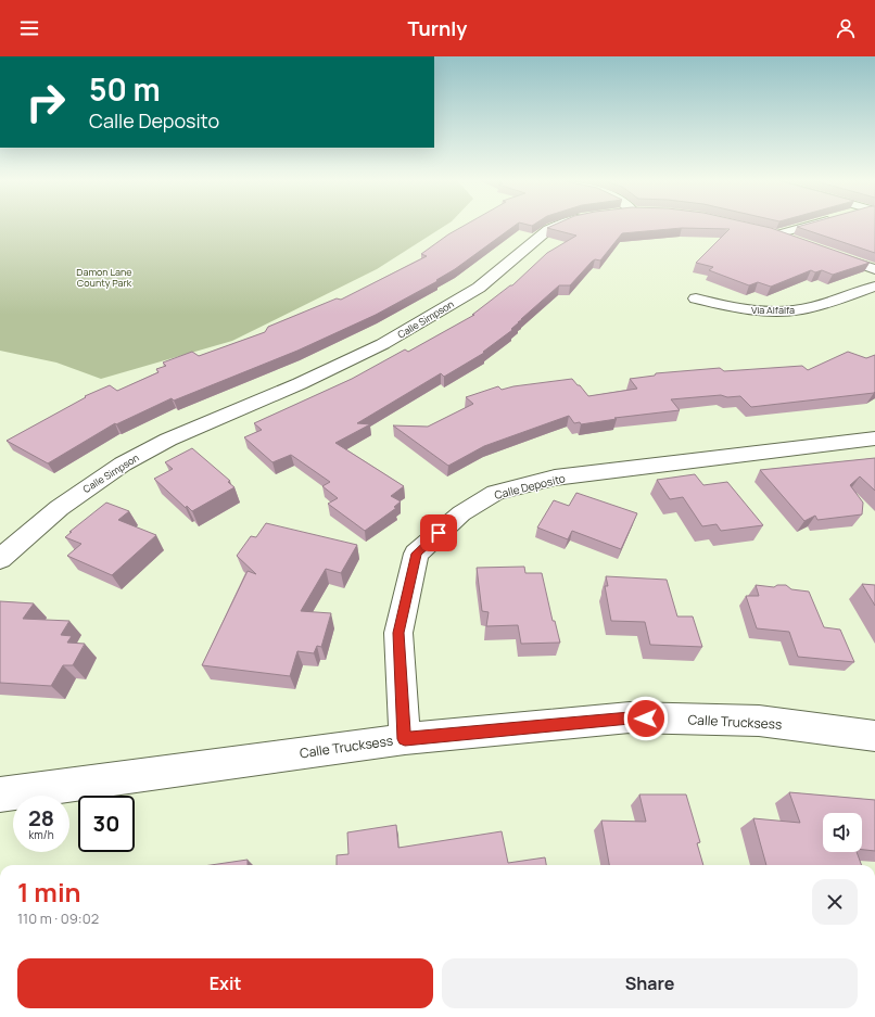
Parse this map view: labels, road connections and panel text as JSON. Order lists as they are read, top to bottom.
{
  "streets": {
    "street": [
      "Via Alfalfa",
      "Calle Simpson",
      "Calle Deposito",
      "Calle Trucksess"
    ]
  },
  "crossings": [
    ["Calle Deposito", "Calle Trucksess"]
  ],
  "parks": ["Damon Lane County Park"],
  "page": {
    "header": "Turnly",
    "turn": ["50 m", "Calle Deposito"],
    "speed": "28 km/h",
    "limit": "30",
    "heading": ["1 min", "110 m · 09:02"],
    "buttons": ["Exit", "Share"]
  }
}
